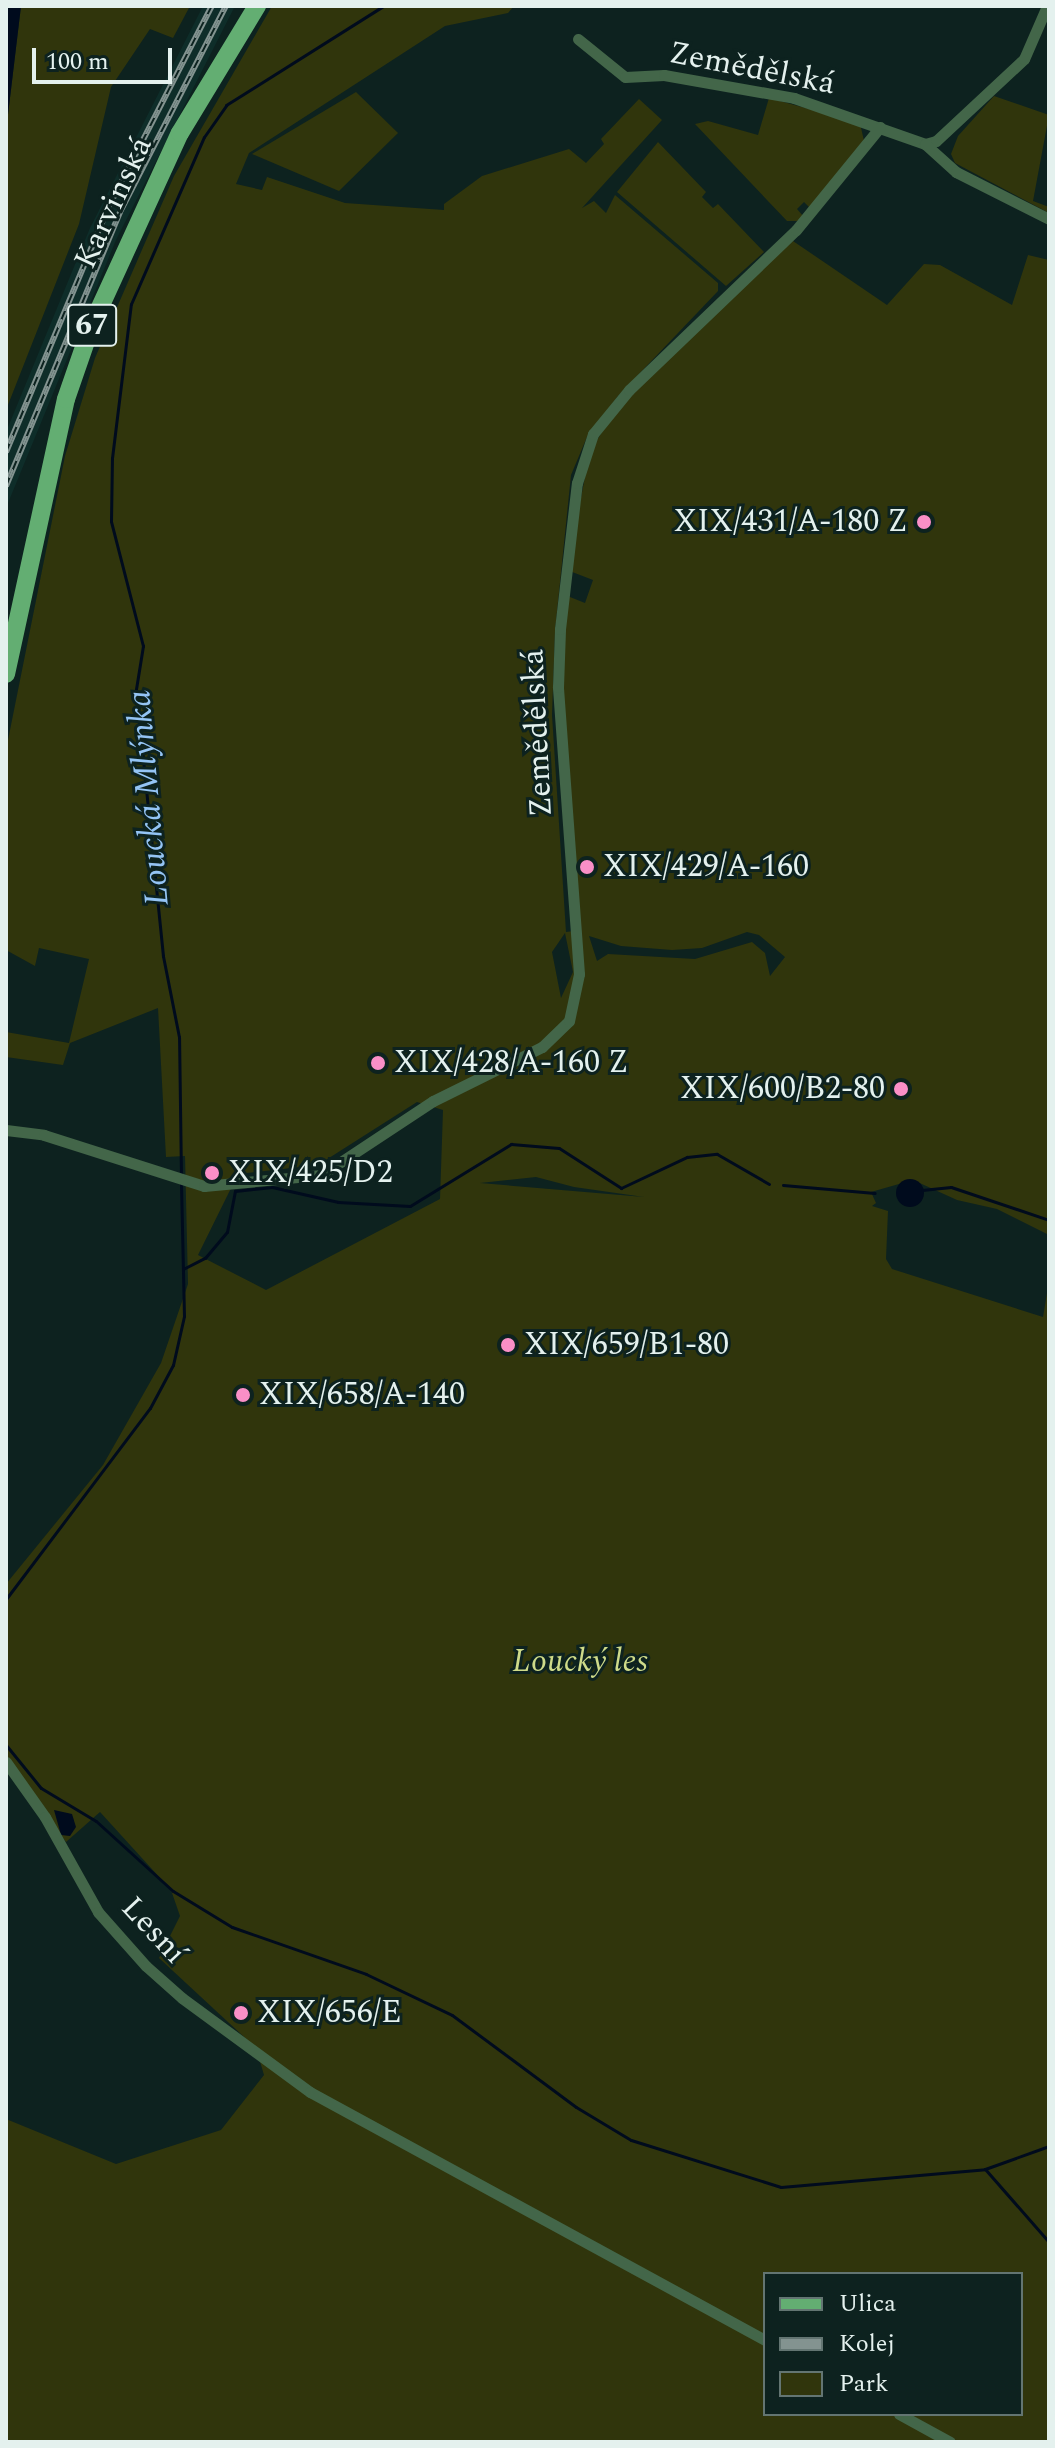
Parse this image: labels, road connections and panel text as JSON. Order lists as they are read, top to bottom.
{
  "streets": {
    "main road": ["Karvinská", "67"],
    "street": ["Zemědělská", "Lesní"]
  },
  "water": ["Loucká Mlýnka"],
  "parks": ["Loucký les"],
  "places": [
    "XIX/431/A-180 Z",
    "XIX/429/A-160",
    "XIX/428/A-160 Z",
    "XIX/600/B2-80",
    "XIX/425/D2",
    "XIX/659/B1-80",
    "XIX/658/A-140",
    "XIX/656/E"
  ],
  "legend": ["Ulica", "Kolej", "Park"],
  "scale_bar": "100 m"
}
